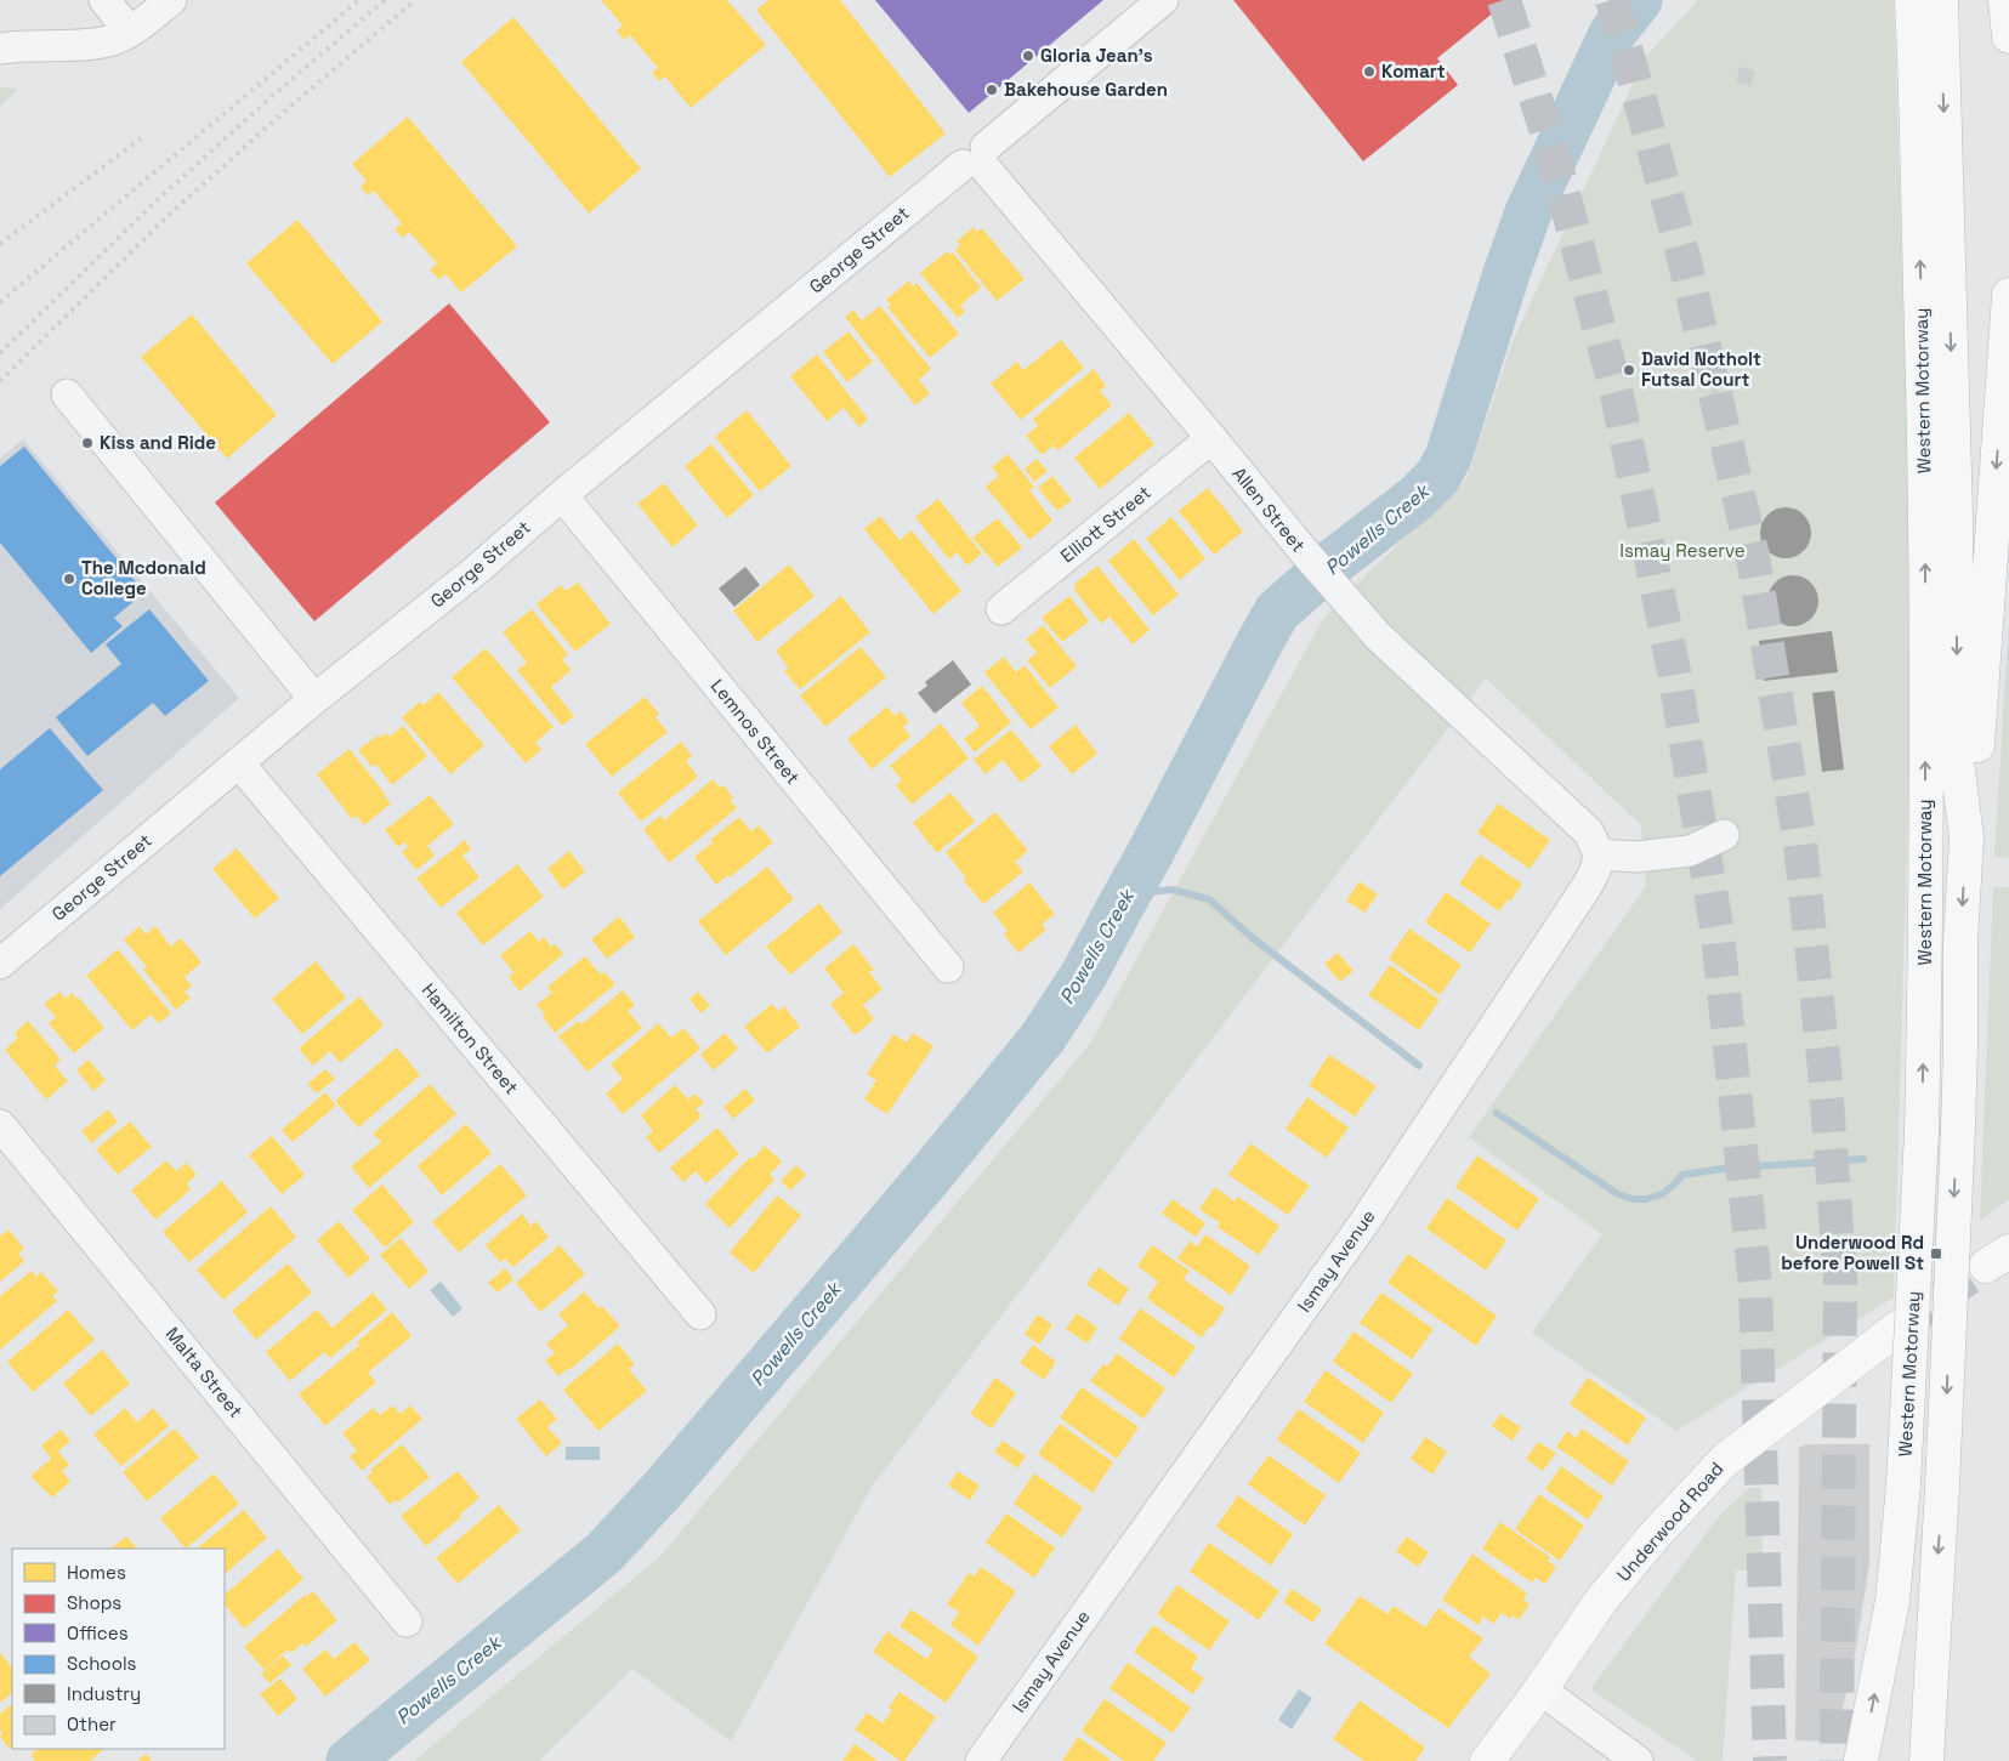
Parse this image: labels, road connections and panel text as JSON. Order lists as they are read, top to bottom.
{
  "streets": {
    "main road": ["Western Motorway", "Underwood Road"],
    "street": [
      "George Street",
      "Allen Street",
      "Elliott Street",
      "Lemnos Street",
      "Hamilton Street",
      "Ismay Avenue",
      "Malta Street"
    ]
  },
  "crossings": [
    ["George Street", "Allen Street"],
    ["George Street", "Lemnos Street"],
    ["George Street", "Hamilton Street"],
    ["Allen Street", "Elliott Street"],
    ["Allen Street", "Ismay Avenue"]
  ],
  "water": ["Powells Creek"],
  "parks": ["Ismay Reserve"],
  "places": {
    "other": [
      "Gloria Jean's",
      "Komart",
      "Bakehouse Garden",
      "David Notholt Futsal Court",
      "Kiss and Ride",
      "The Mcdonald College"
    ],
    "transit": ["Underwood Rd before Powell St"]
  },
  "legend": [
    "Homes",
    "Shops",
    "Offices",
    "Schools",
    "Industry",
    "Other"
  ]
}
